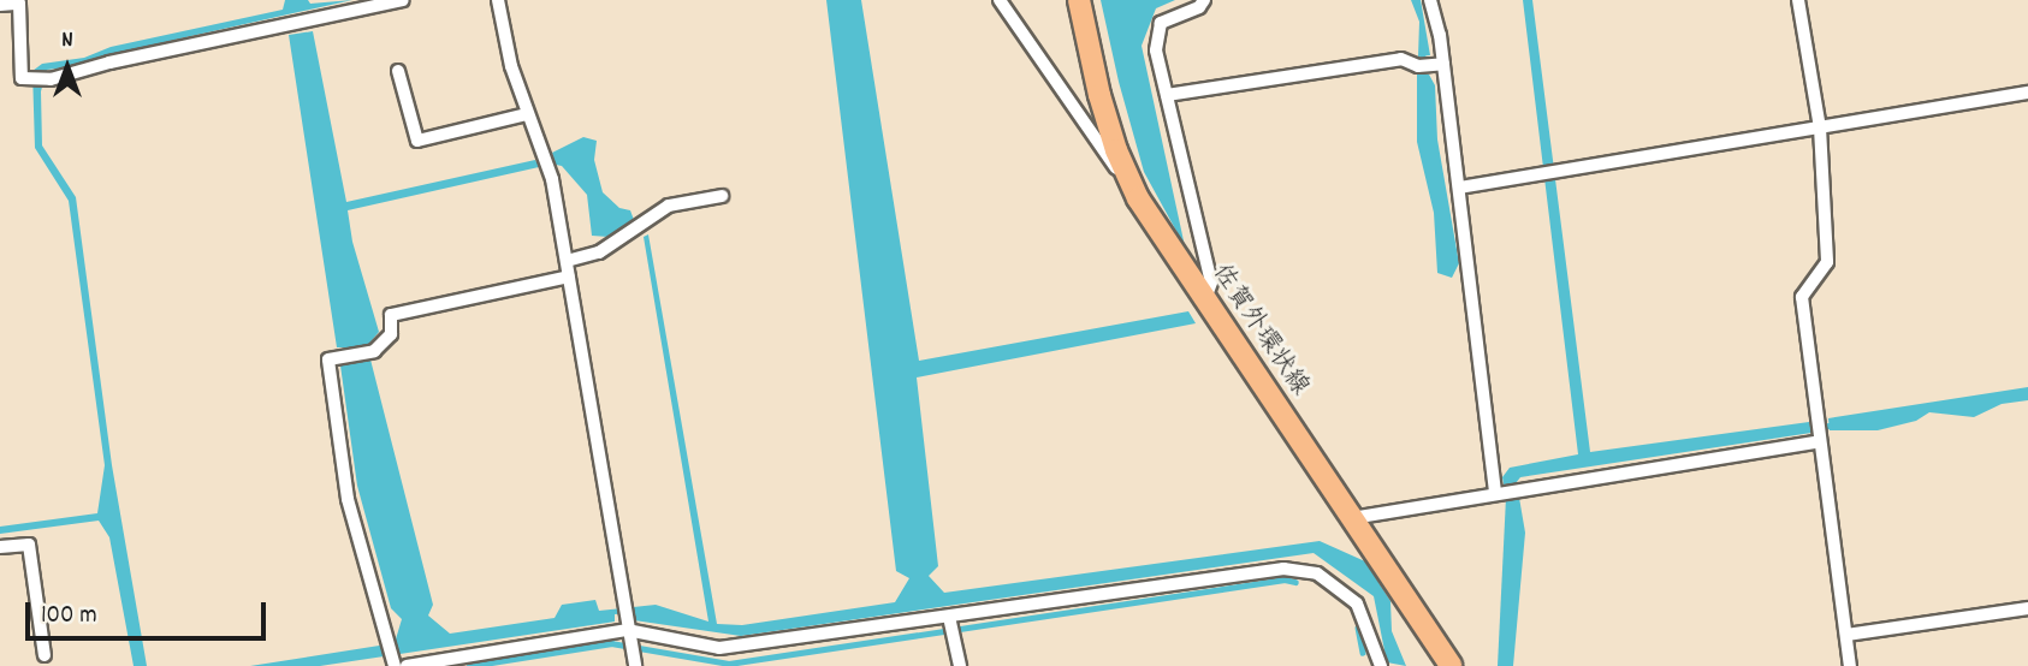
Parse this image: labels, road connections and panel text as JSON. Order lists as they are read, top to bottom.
{
  "streets": {
    "main road": ["佐賀外環状線"]
  },
  "scale_bar": "100 m",
  "north": "top"
}
